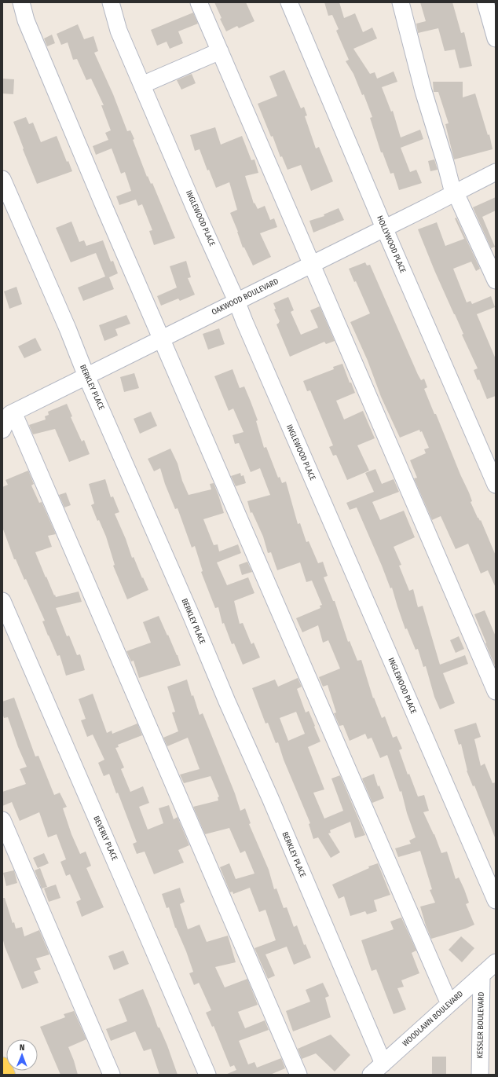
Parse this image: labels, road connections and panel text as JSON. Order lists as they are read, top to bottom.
{
  "streets": {
    "street": [
      "INGLEWOOD PLACE",
      "HOLLYWOOD PLACE",
      "OAKWOOD BOULEVARD",
      "BERKLEY PLACE",
      "BEVERLY PLACE",
      "WOODLAWN BOULEVARD",
      "KESSLER BOULEVARD"
    ]
  },
  "crossings": [
    ["INGLEWOOD PLACE", "OAKWOOD BOULEVARD"],
    ["HOLLYWOOD PLACE", "OAKWOOD BOULEVARD"],
    ["OAKWOOD BOULEVARD", "BERKLEY PLACE"],
    ["BERKLEY PLACE", "WOODLAWN BOULEVARD"],
    ["WOODLAWN BOULEVARD", "KESSLER BOULEVARD"]
  ],
  "north": "top"
}
